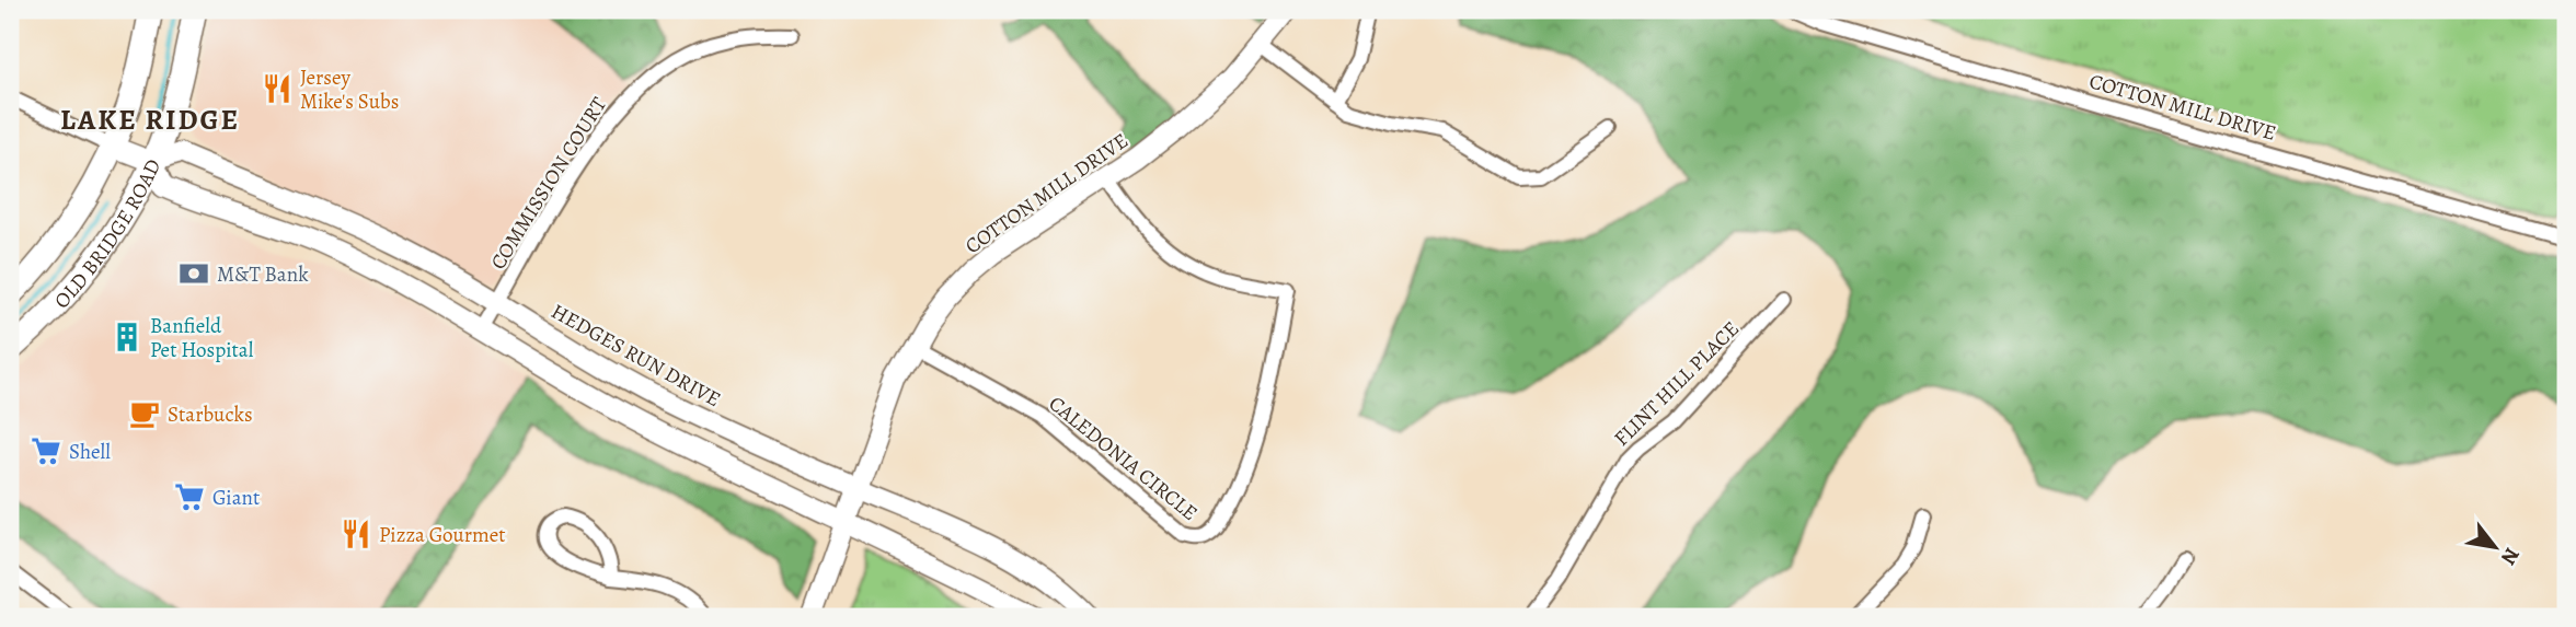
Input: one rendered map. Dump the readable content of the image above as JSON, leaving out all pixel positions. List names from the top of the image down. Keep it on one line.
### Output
{"streets":{"main road":["OLD BRIDGE ROAD"],"street":["COTTON MILL DRIVE","COMMISSION COURT","HEDGES RUN DRIVE","FLINT HILL PLACE","CALEDONIA CIRCLE"]},"crossings":[["COTTON MILL DRIVE","HEDGES RUN DRIVE"],["COTTON MILL DRIVE","CALEDONIA CIRCLE"],["COMMISSION COURT","HEDGES RUN DRIVE"],["OLD BRIDGE ROAD","HEDGES RUN DRIVE"]],"districts":["LAKE RIDGE"],"places":{"restaurant":["Jersey Mike's Subs","Pizza Gourmet"],"bank":["M&T Bank"],"building":["Banfield Pet Hospital"],"cafe":["Starbucks"],"supermarket":["Shell","Giant"]},"north":"bottom right"}
